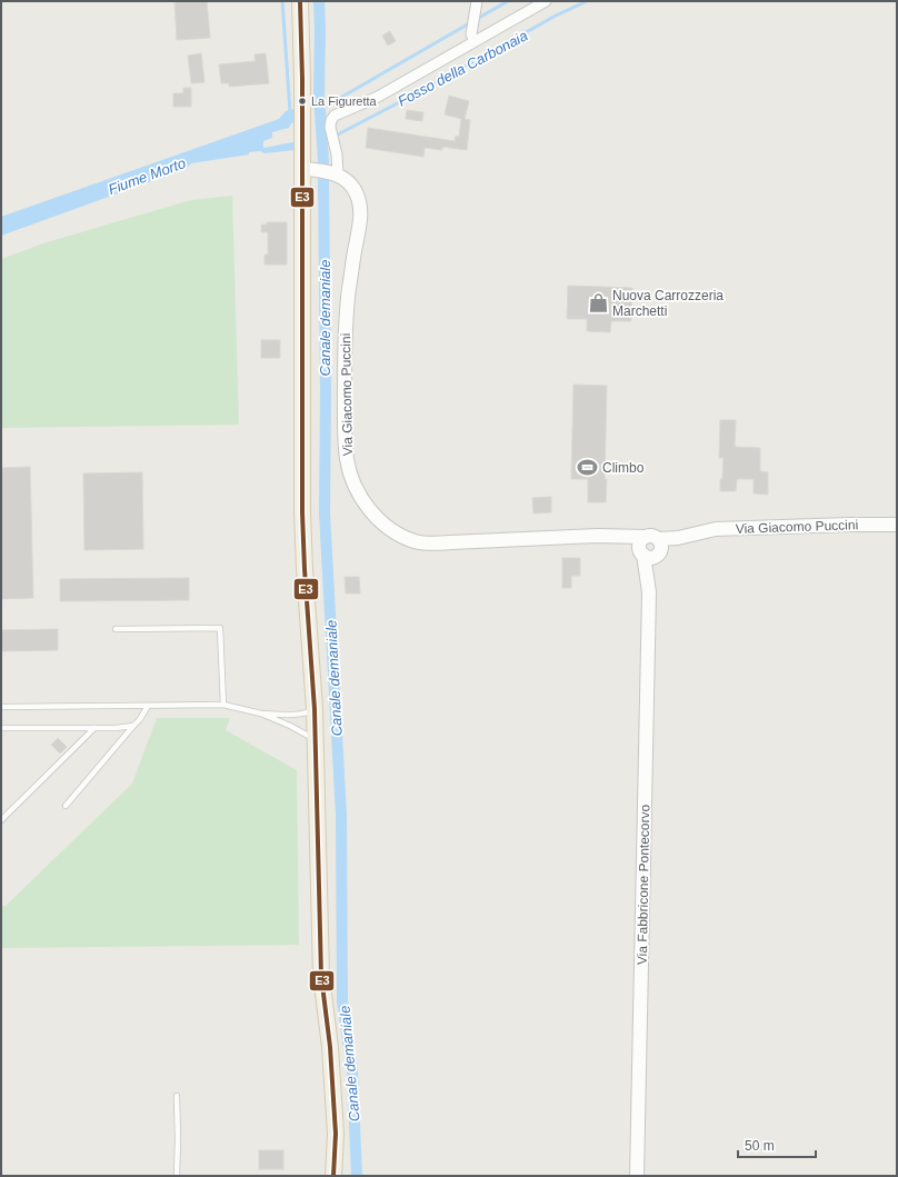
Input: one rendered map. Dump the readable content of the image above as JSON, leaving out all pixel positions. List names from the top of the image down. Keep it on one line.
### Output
{"streets":{"street":["Via Giacomo Puccini","Via Fabbricone Pontecorvo"]},"crossings":[["Via Giacomo Puccini","Via Fabbricone Pontecorvo"]],"water":["Fosso della Carbonaia","Fiume Morto","Canale demaniale"],"places":{"other":["La Figuretta"],"shop":["Nuova Carrozzeria Marchetti"],"sports":["Climbo"]},"lines":["transit line E3"],"scale_bar":"50 m"}
